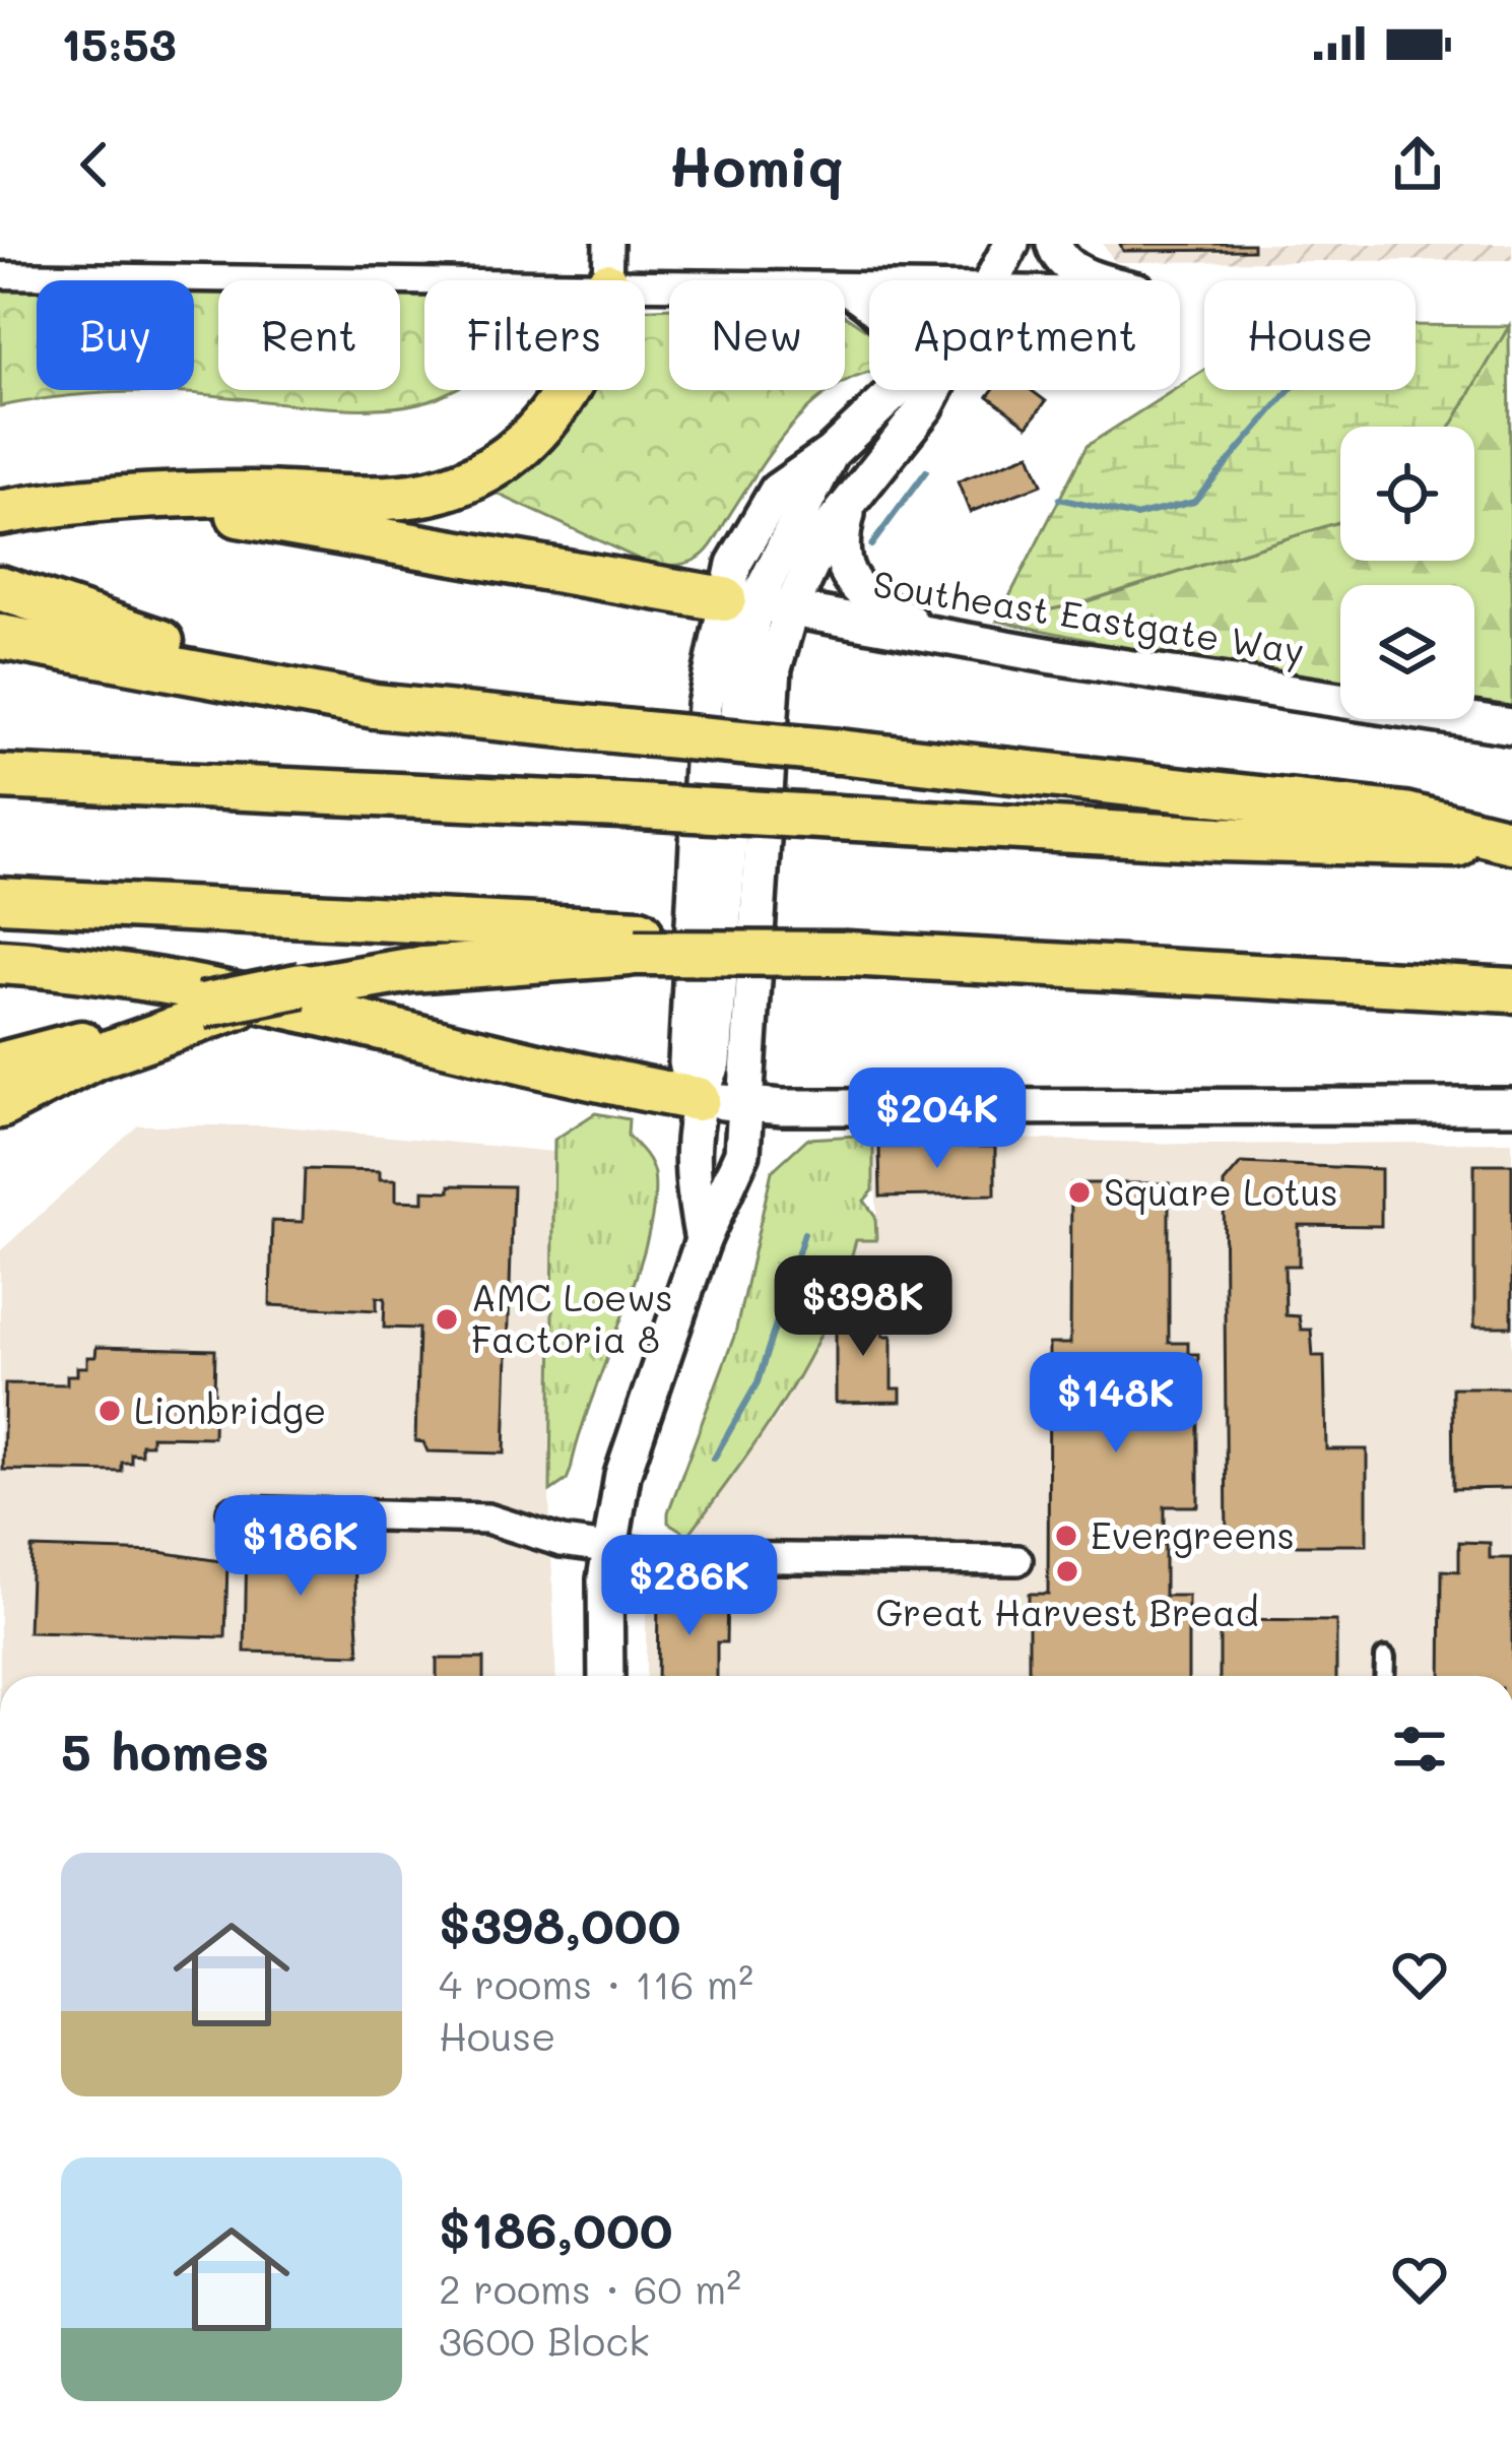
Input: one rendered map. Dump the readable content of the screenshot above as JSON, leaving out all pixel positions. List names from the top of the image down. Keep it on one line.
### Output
{"streets":{"main road":["Southeast Eastgate Way"]},"places":["Square Lotus","AMC Loews Factoria 8","Lionbridge","Evergreens","Great Harvest Bread"],"page":{"status":"15:53","header":"Homiq","chip":["Buy","Rent","Filters","New","Apartment","House"],"price":["$204K","$398K","$148K","$186K","$286K"],"heading":"5 homes","list":[{"name":"$398,000","note":"4 rooms · 116 m² · House"},{"name":"$186,000","note":"2 rooms · 60 m² · 3600 Block"}]}}
